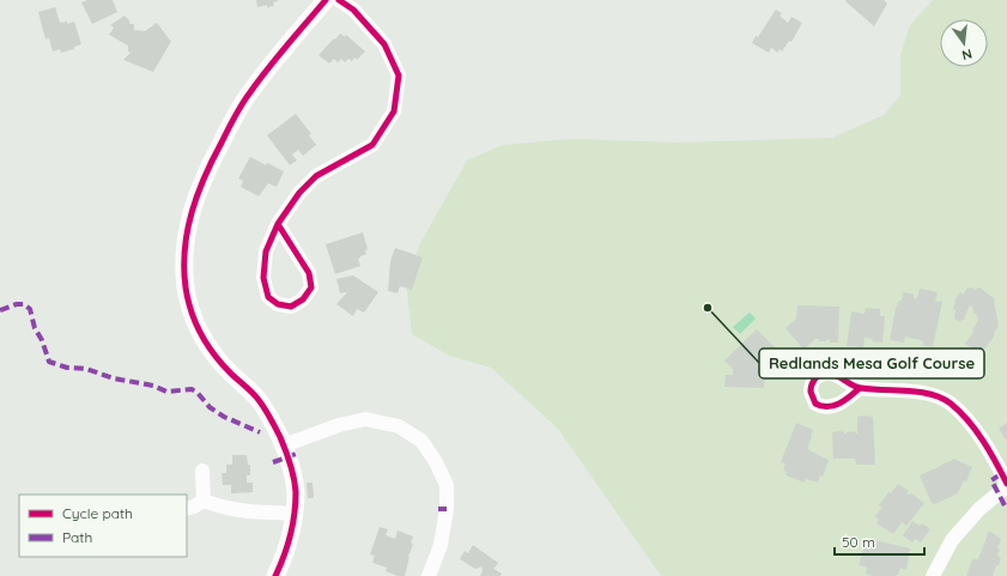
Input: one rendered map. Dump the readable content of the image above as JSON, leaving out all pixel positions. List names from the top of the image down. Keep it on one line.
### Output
{"places":["Redlands Mesa Golf Course"],"legend":["Cycle path","Path"],"scale_bar":"50 m","north":"bottom"}
